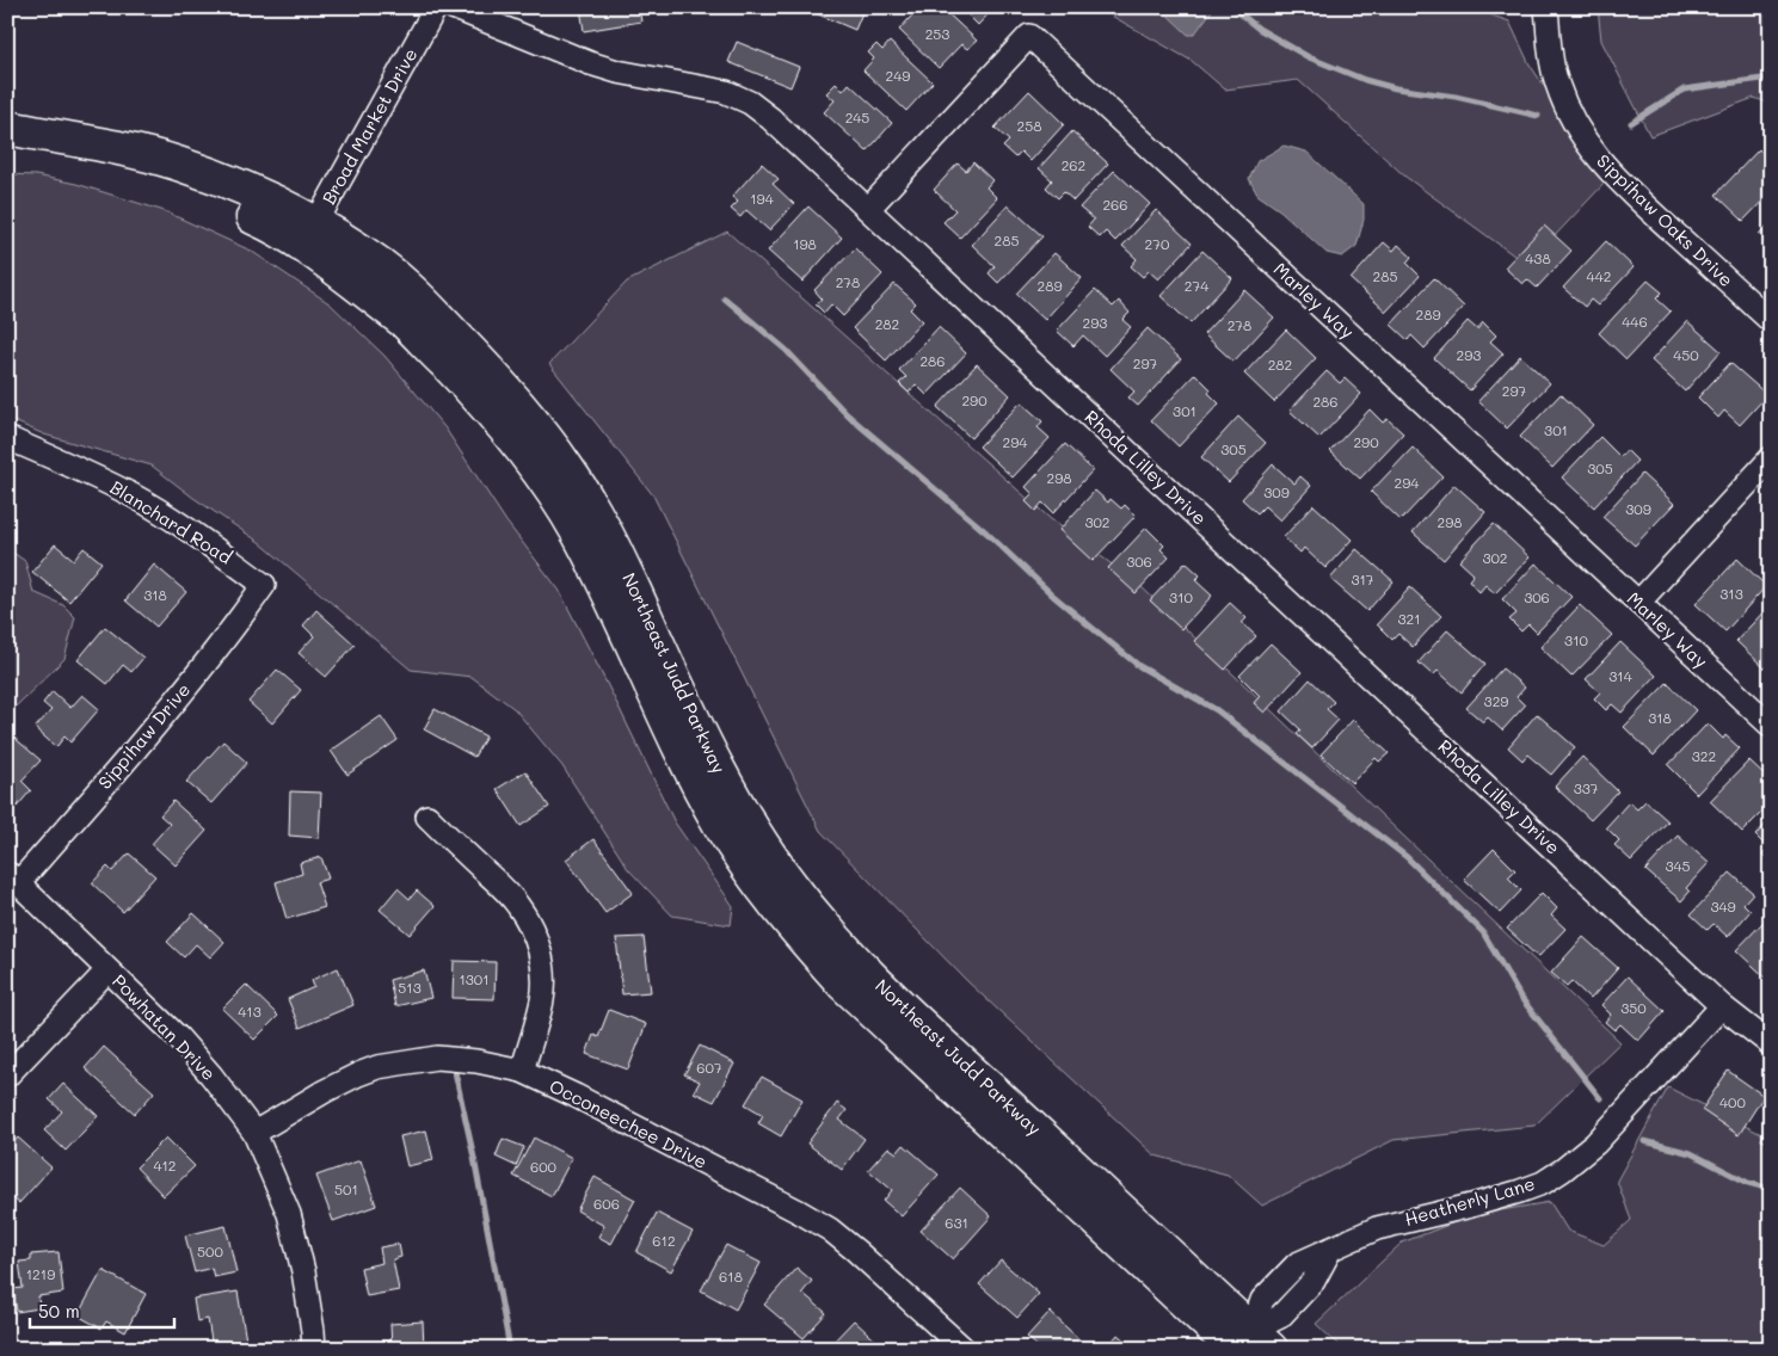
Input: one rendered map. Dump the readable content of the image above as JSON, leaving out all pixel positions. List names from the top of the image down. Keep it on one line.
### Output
{"streets":{"highway":["Northeast Judd Parkway"],"street":["Broad Market Drive","Sippihaw Oaks Drive","Marley Way","Rhoda Lilley Drive","Blanchard Road","Sippihaw Drive","Powhatan Drive","Occoneechee Drive","Heatherly Lane"]},"crossings":[["Broad Market Drive","Northeast Judd Parkway"],["Marley Way","Rhoda Lilley Drive"],["Rhoda Lilley Drive","Heatherly Lane"],["Blanchard Road","Sippihaw Drive"],["Northeast Judd Parkway","Heatherly Lane"],["Sippihaw Drive","Powhatan Drive"],["Powhatan Drive","Occoneechee Drive"]],"house_numbers":["253","249","245","258","262","194","266","285","198","270","438","285","442","278","289","274","289","446","293","282","278","293","450","286","297","282","297","290","286","301","301","294","290","305","305","298","294","309","309","302","298","302","306","317","313","318","310","306","321","310","314","329","318","322","337","345","349","1301","513","350","413","607","400","412","600","501","606","631","612","500","1219","618"],"scale_bar":"50 m"}
